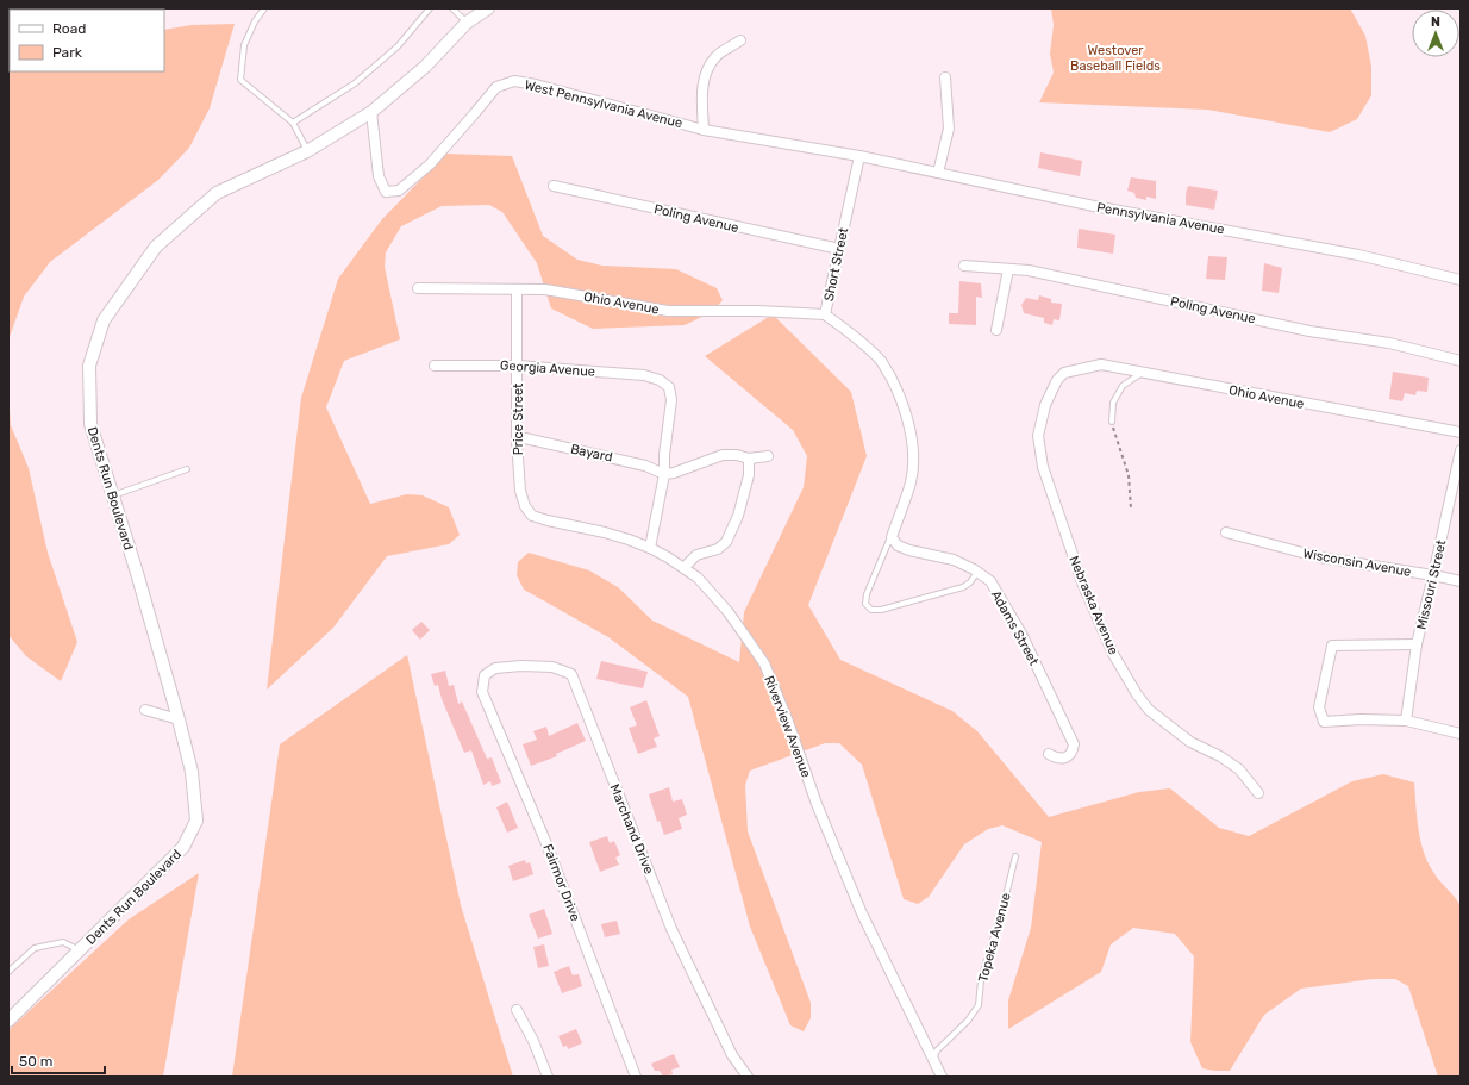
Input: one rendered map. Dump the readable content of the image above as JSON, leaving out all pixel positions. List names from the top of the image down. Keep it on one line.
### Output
{"streets":{"street":["West Pennsylvania Avenue","Poling Avenue","Pennsylvania Avenue","Short Street","Ohio Avenue","Georgia Avenue","Price Street","Bayard","Dents Run Boulevard","Wisconsin Avenue","Missouri Street","Nebraska Avenue","Adams Street","Riverview Avenue","Marchand Drive","Fairmor Drive"],"lane":["Topeka Avenue"]},"crossings":[["West Pennsylvania Avenue","Pennsylvania Avenue"],["West Pennsylvania Avenue","Short Street"],["West Pennsylvania Avenue","Dents Run Boulevard"],["Poling Avenue","Short Street"],["Pennsylvania Avenue","Short Street"],["Short Street","Ohio Avenue"],["Short Street","Adams Street"],["Ohio Avenue","Price Street"],["Ohio Avenue","Nebraska Avenue"],["Georgia Avenue","Price Street"],["Georgia Avenue","Bayard"],["Price Street","Bayard"],["Price Street","Riverview Avenue"],["Wisconsin Avenue","Missouri Street"],["Riverview Avenue","Topeka Avenue"],["Marchand Drive","Fairmor Drive"]],"parks":["Westover Baseball Fields"],"legend":["Road","Park"],"scale_bar":"50 m","north":"top"}
